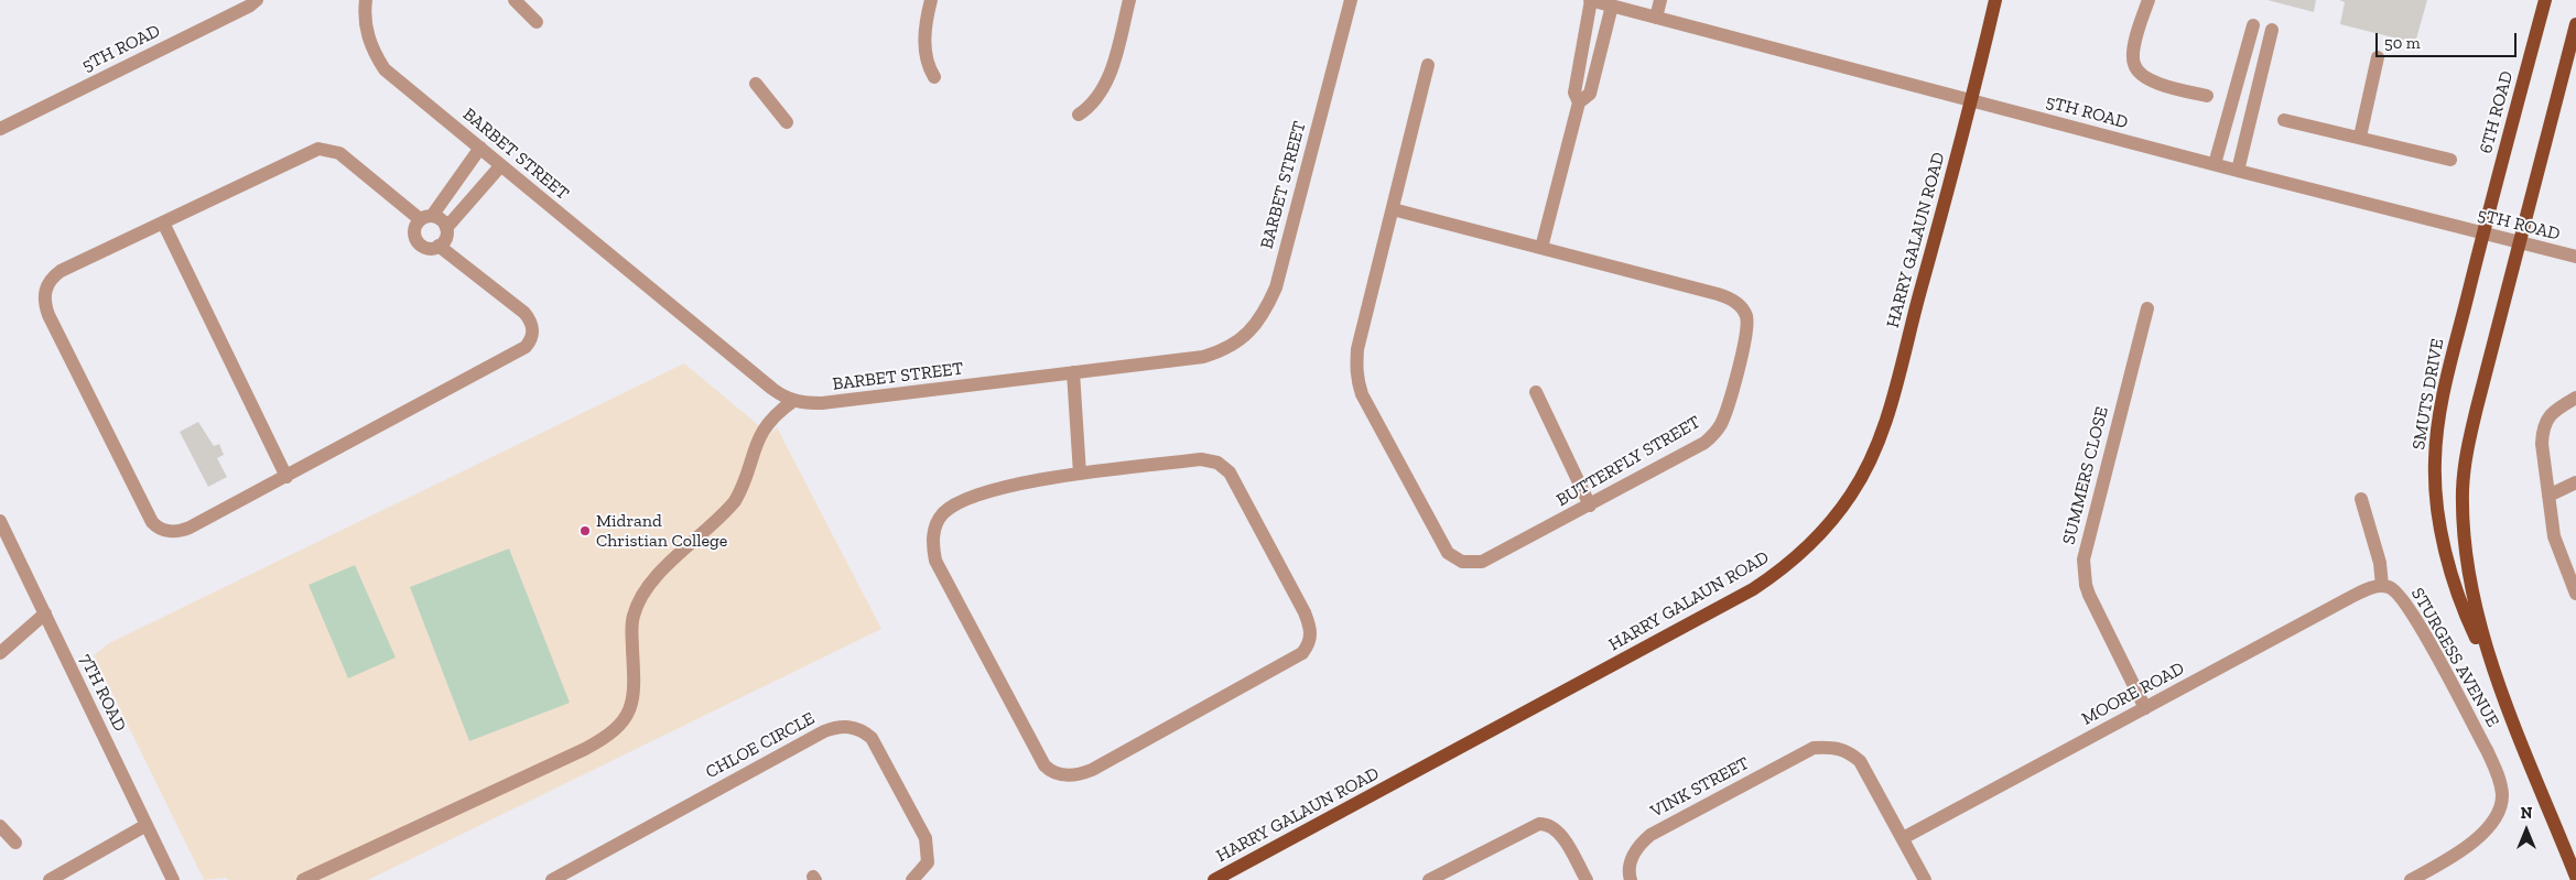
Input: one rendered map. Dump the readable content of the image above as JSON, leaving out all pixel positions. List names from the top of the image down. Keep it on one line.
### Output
{"streets":{"main road":["6TH ROAD","HARRY GALAUN ROAD","SMUTS DRIVE"],"street":["5TH ROAD","BARBET STREET","BUTTERFLY STREET","SUMMERS CLOSE","STURGESS AVENUE","7TH ROAD","MOORE ROAD","CHLOE CIRCLE","VINK STREET"]},"crossings":[["5TH ROAD","6TH ROAD"],["5TH ROAD","HARRY GALAUN ROAD"],["5TH ROAD","SMUTS DRIVE"],["6TH ROAD","SMUTS DRIVE"],["SUMMERS CLOSE","MOORE ROAD"],["STURGESS AVENUE","MOORE ROAD"],["MOORE ROAD","VINK STREET"]],"places":["Midrand Christian College"],"scale_bar":"50 m","north":"top"}
